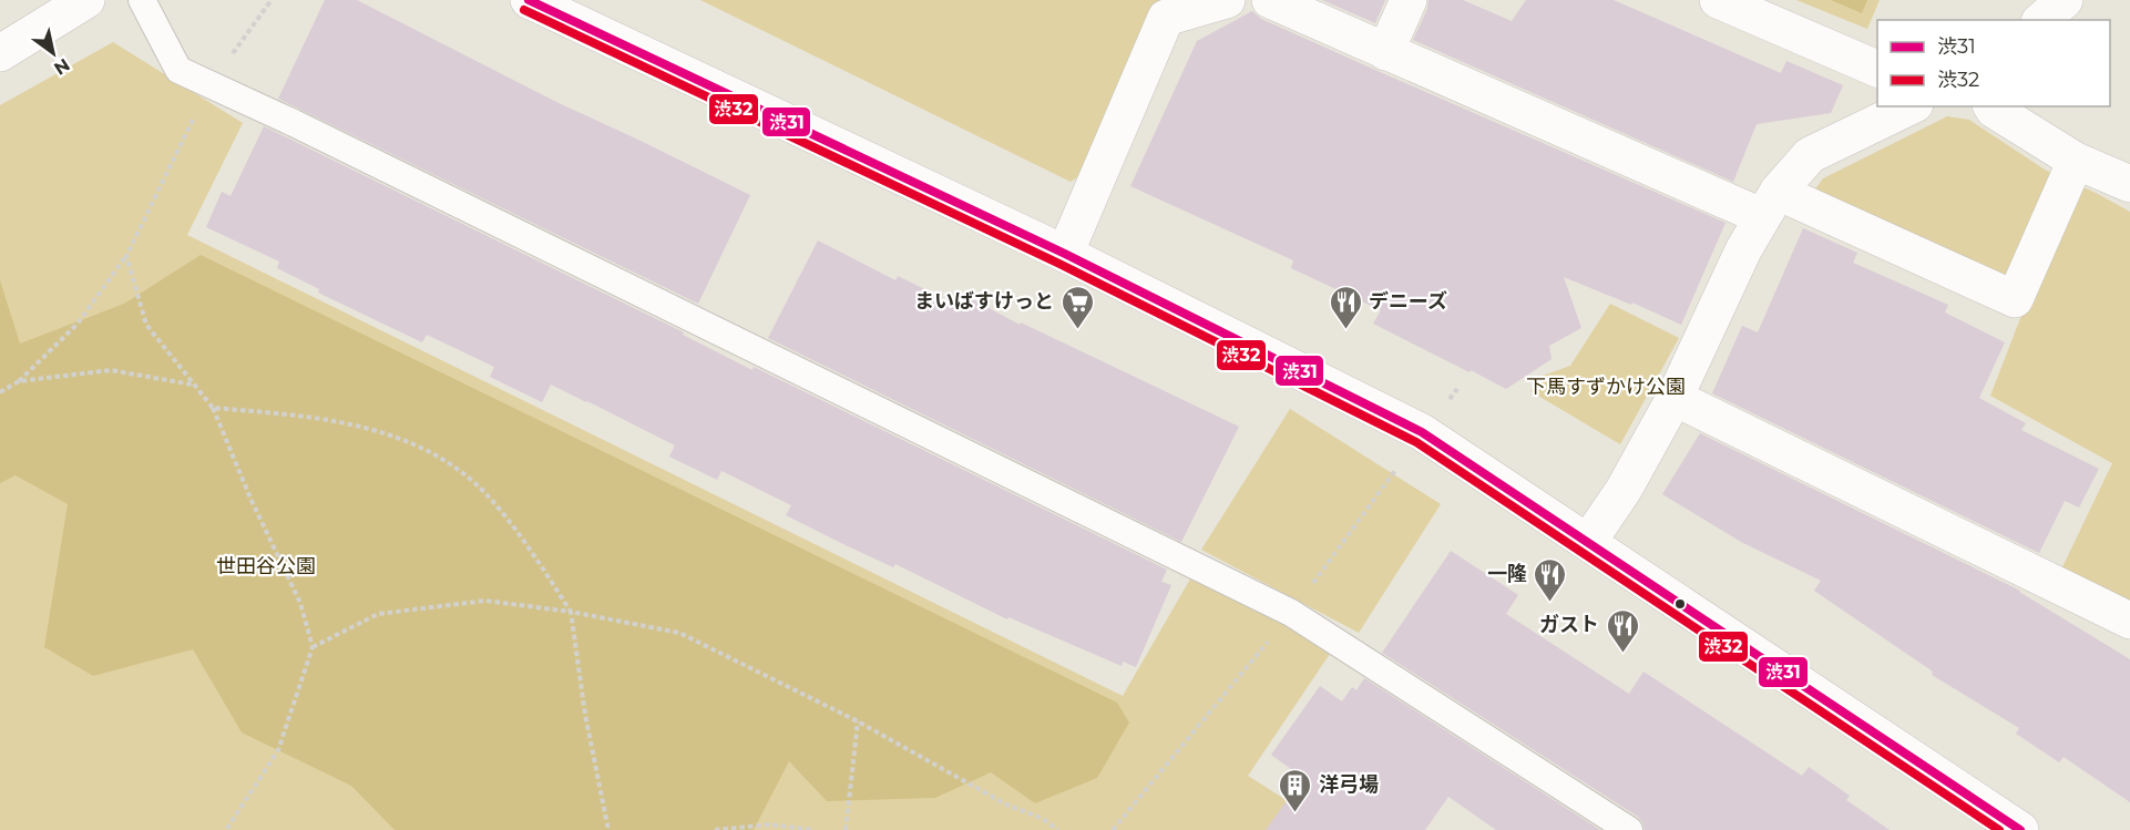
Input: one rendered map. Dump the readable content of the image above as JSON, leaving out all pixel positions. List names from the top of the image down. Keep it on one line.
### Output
{"parks":["下馬すずかけ公園","世田谷公園"],"places":{"supermarket":["まいばすけっと"],"restaurant":["デニーズ","一隆","ガスト"],"building":["洋弓場"]},"lines":["transit line 渋31","transit line 渋32"],"legend":["渋31","渋32"],"north":"bottom right"}
